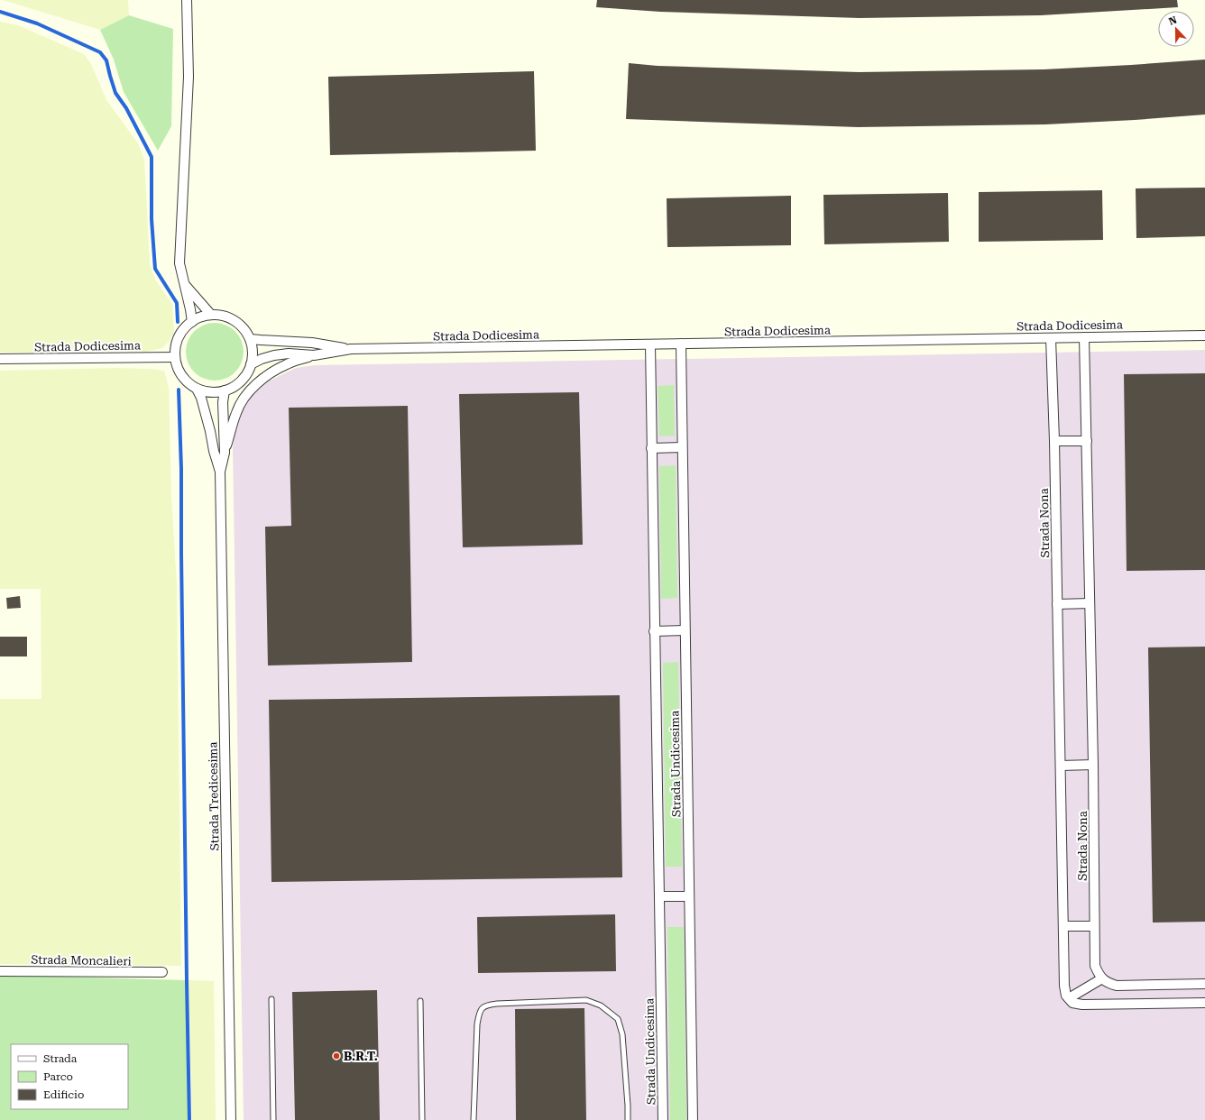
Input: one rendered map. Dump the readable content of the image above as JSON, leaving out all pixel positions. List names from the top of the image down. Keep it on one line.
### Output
{"streets":{"street":["Strada Dodicesima","Strada Nona","Strada Undicesima","Strada Tredicesima","Strada Moncalieri"]},"crossings":[["Strada Dodicesima","Strada Nona"],["Strada Dodicesima","Strada Undicesima"]],"places":["B.R.T."],"legend":["Strada","Parco","Edificio"],"north":"top"}
